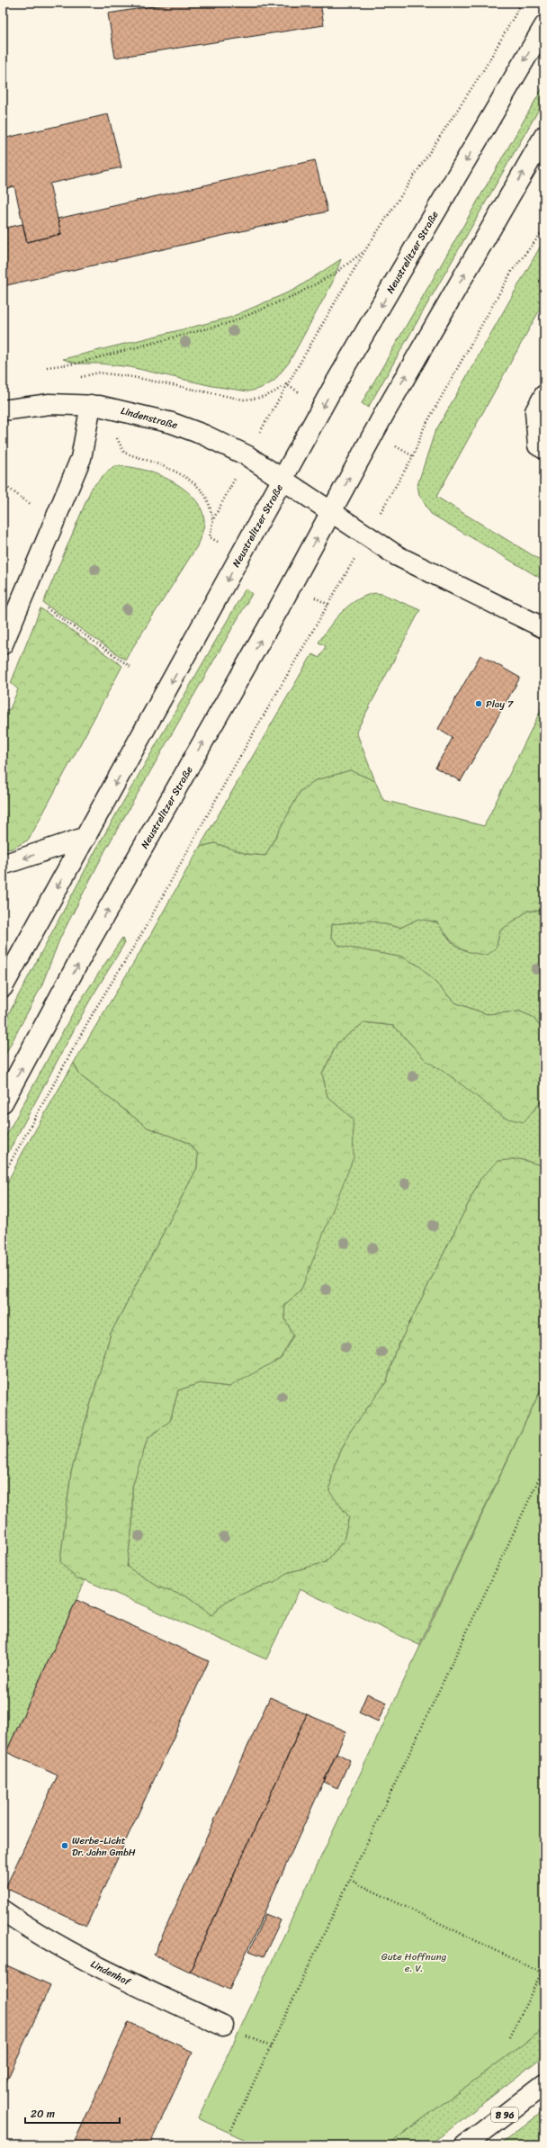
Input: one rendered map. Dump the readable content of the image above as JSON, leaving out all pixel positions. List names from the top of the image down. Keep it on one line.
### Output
{"streets":{"main road":["Neustrelitzer Straße","Lindenstraße","Lindenhof","B 96"]},"crossings":[["Neustrelitzer Straße","Lindenstraße"]],"parks":["Gute Hoffnung e. V."],"places":["Play 7","Werbe-Licht Dr. Jahn GmbH"],"scale_bar":"20 m"}
